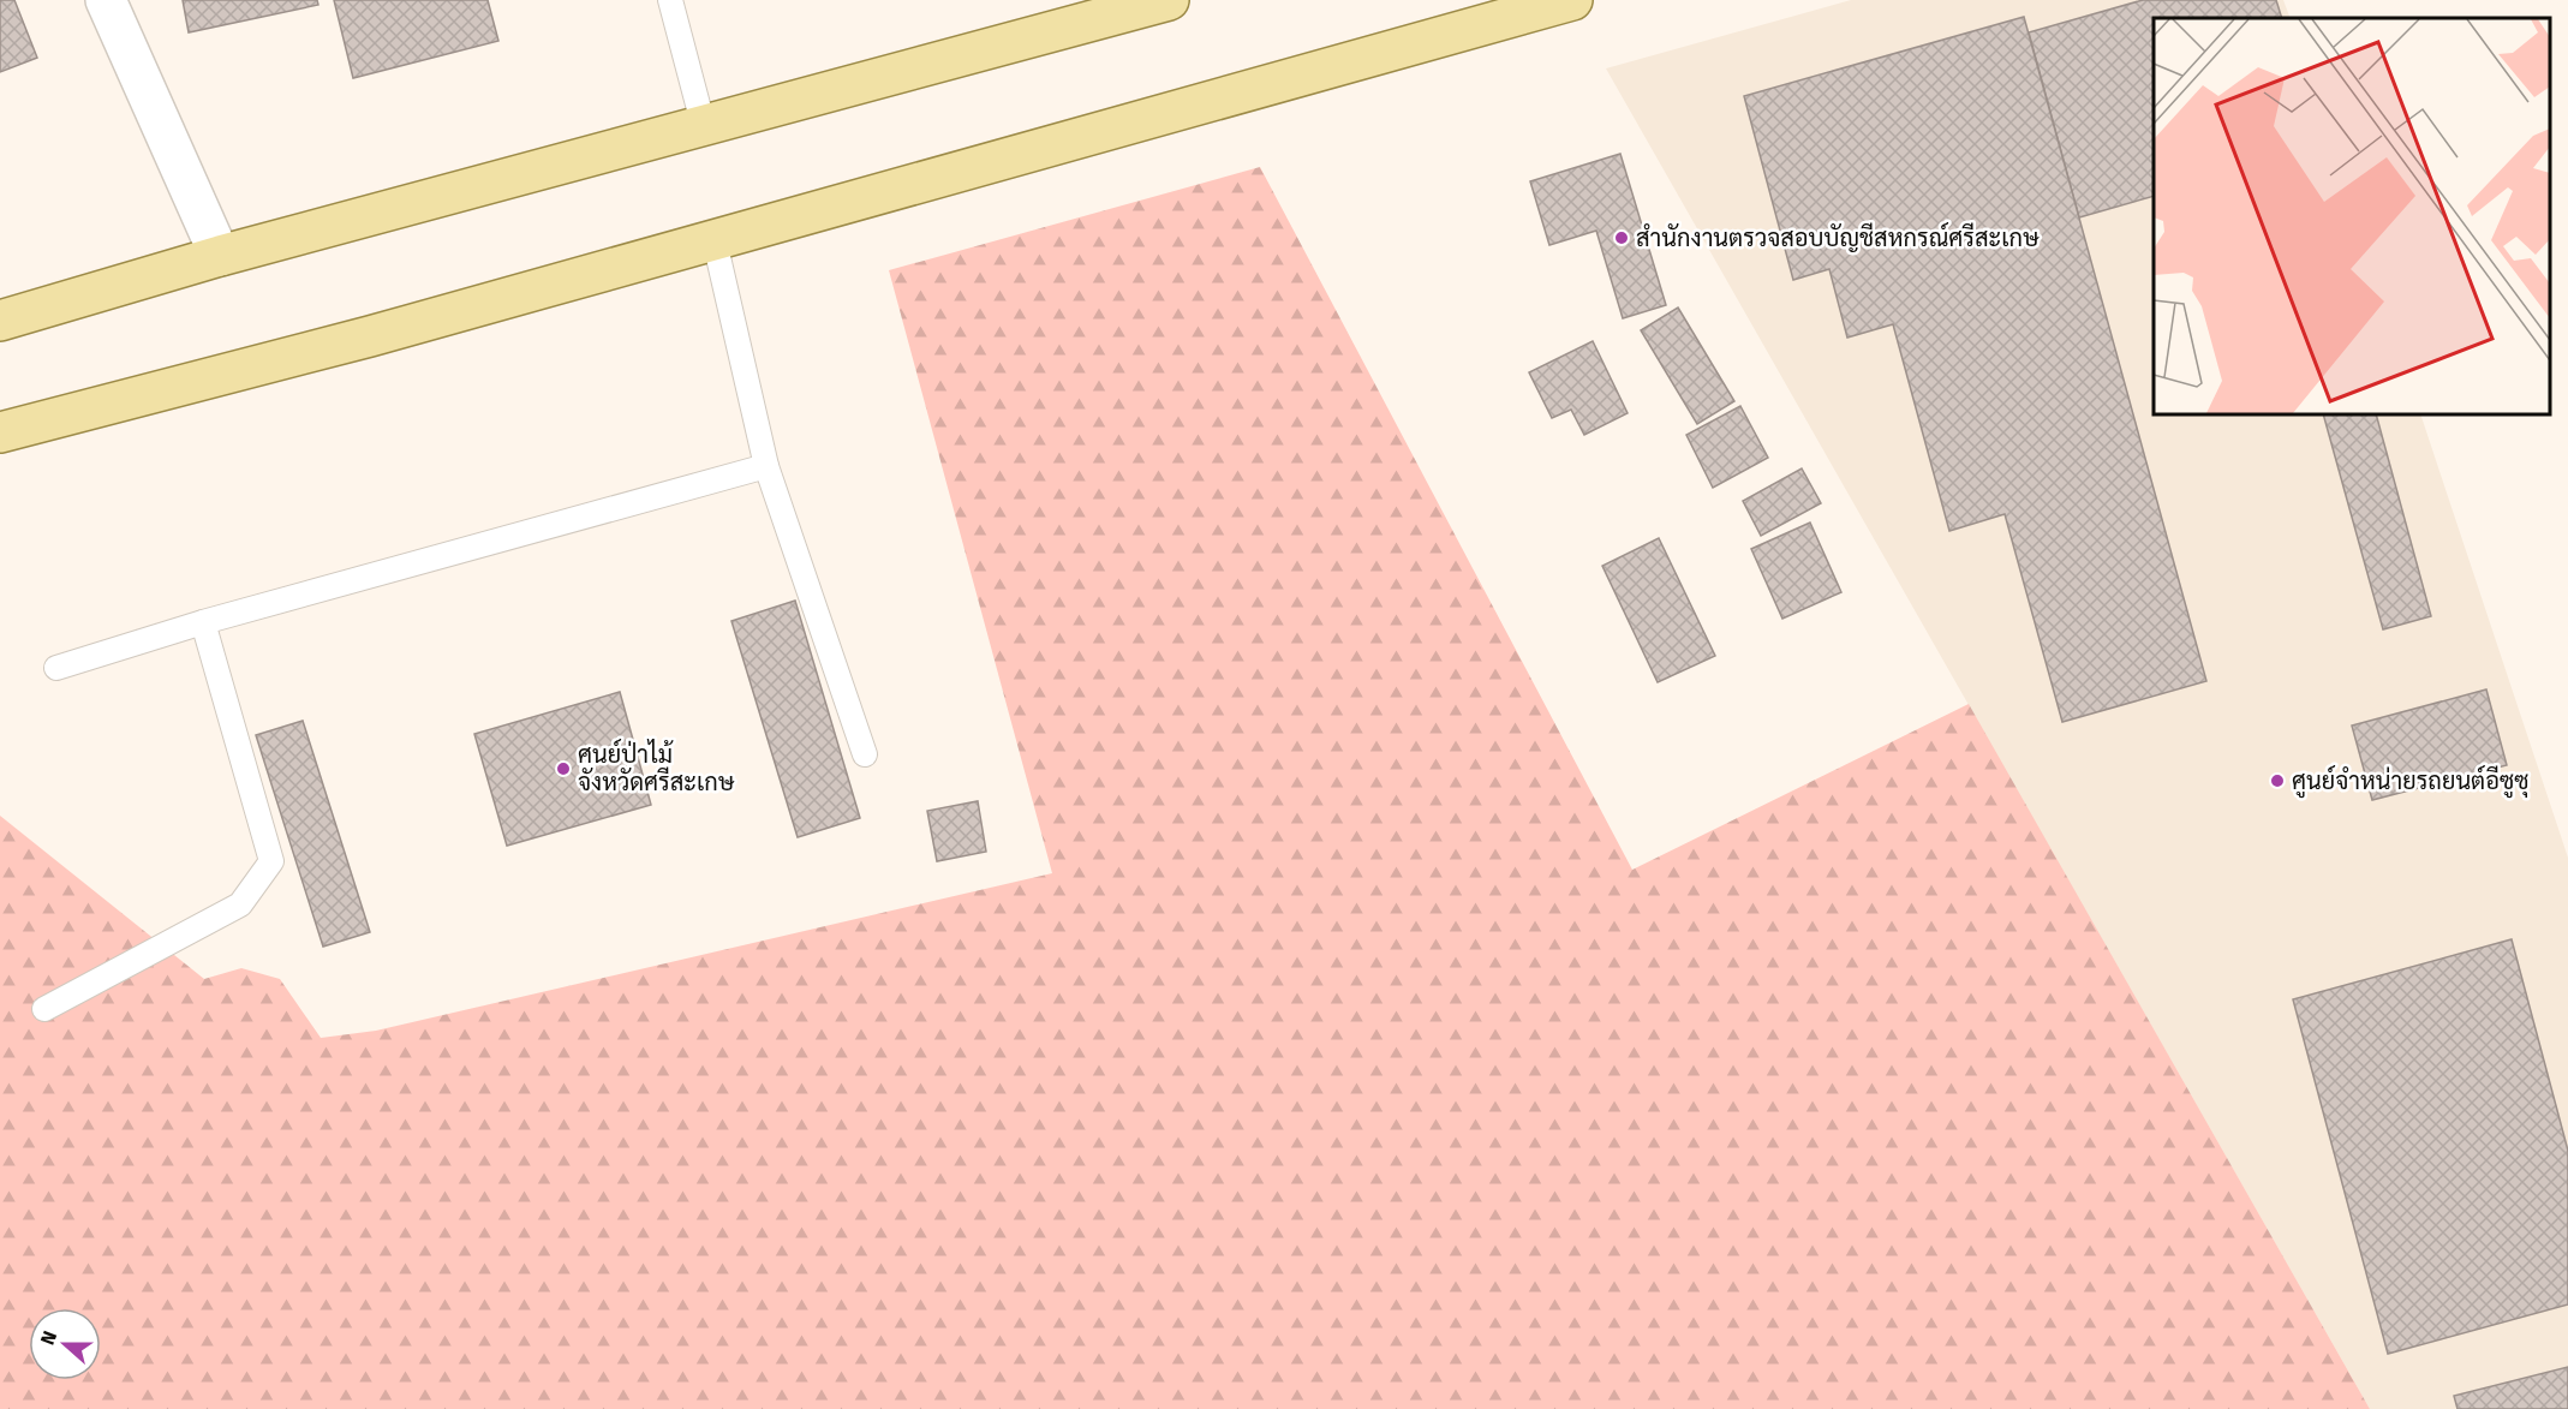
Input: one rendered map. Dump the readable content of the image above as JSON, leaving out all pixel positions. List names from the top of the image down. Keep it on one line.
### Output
{"places":["สำนักงานตรวจสอบบัญชีสหกรณ์ศรีสะเกษ","ศูนย์ป่าไม้ จังหวัดศรีสะเกษ","ศูนย์จำหน่ายรถยนต์อีซูซุ"],"north":"left"}
